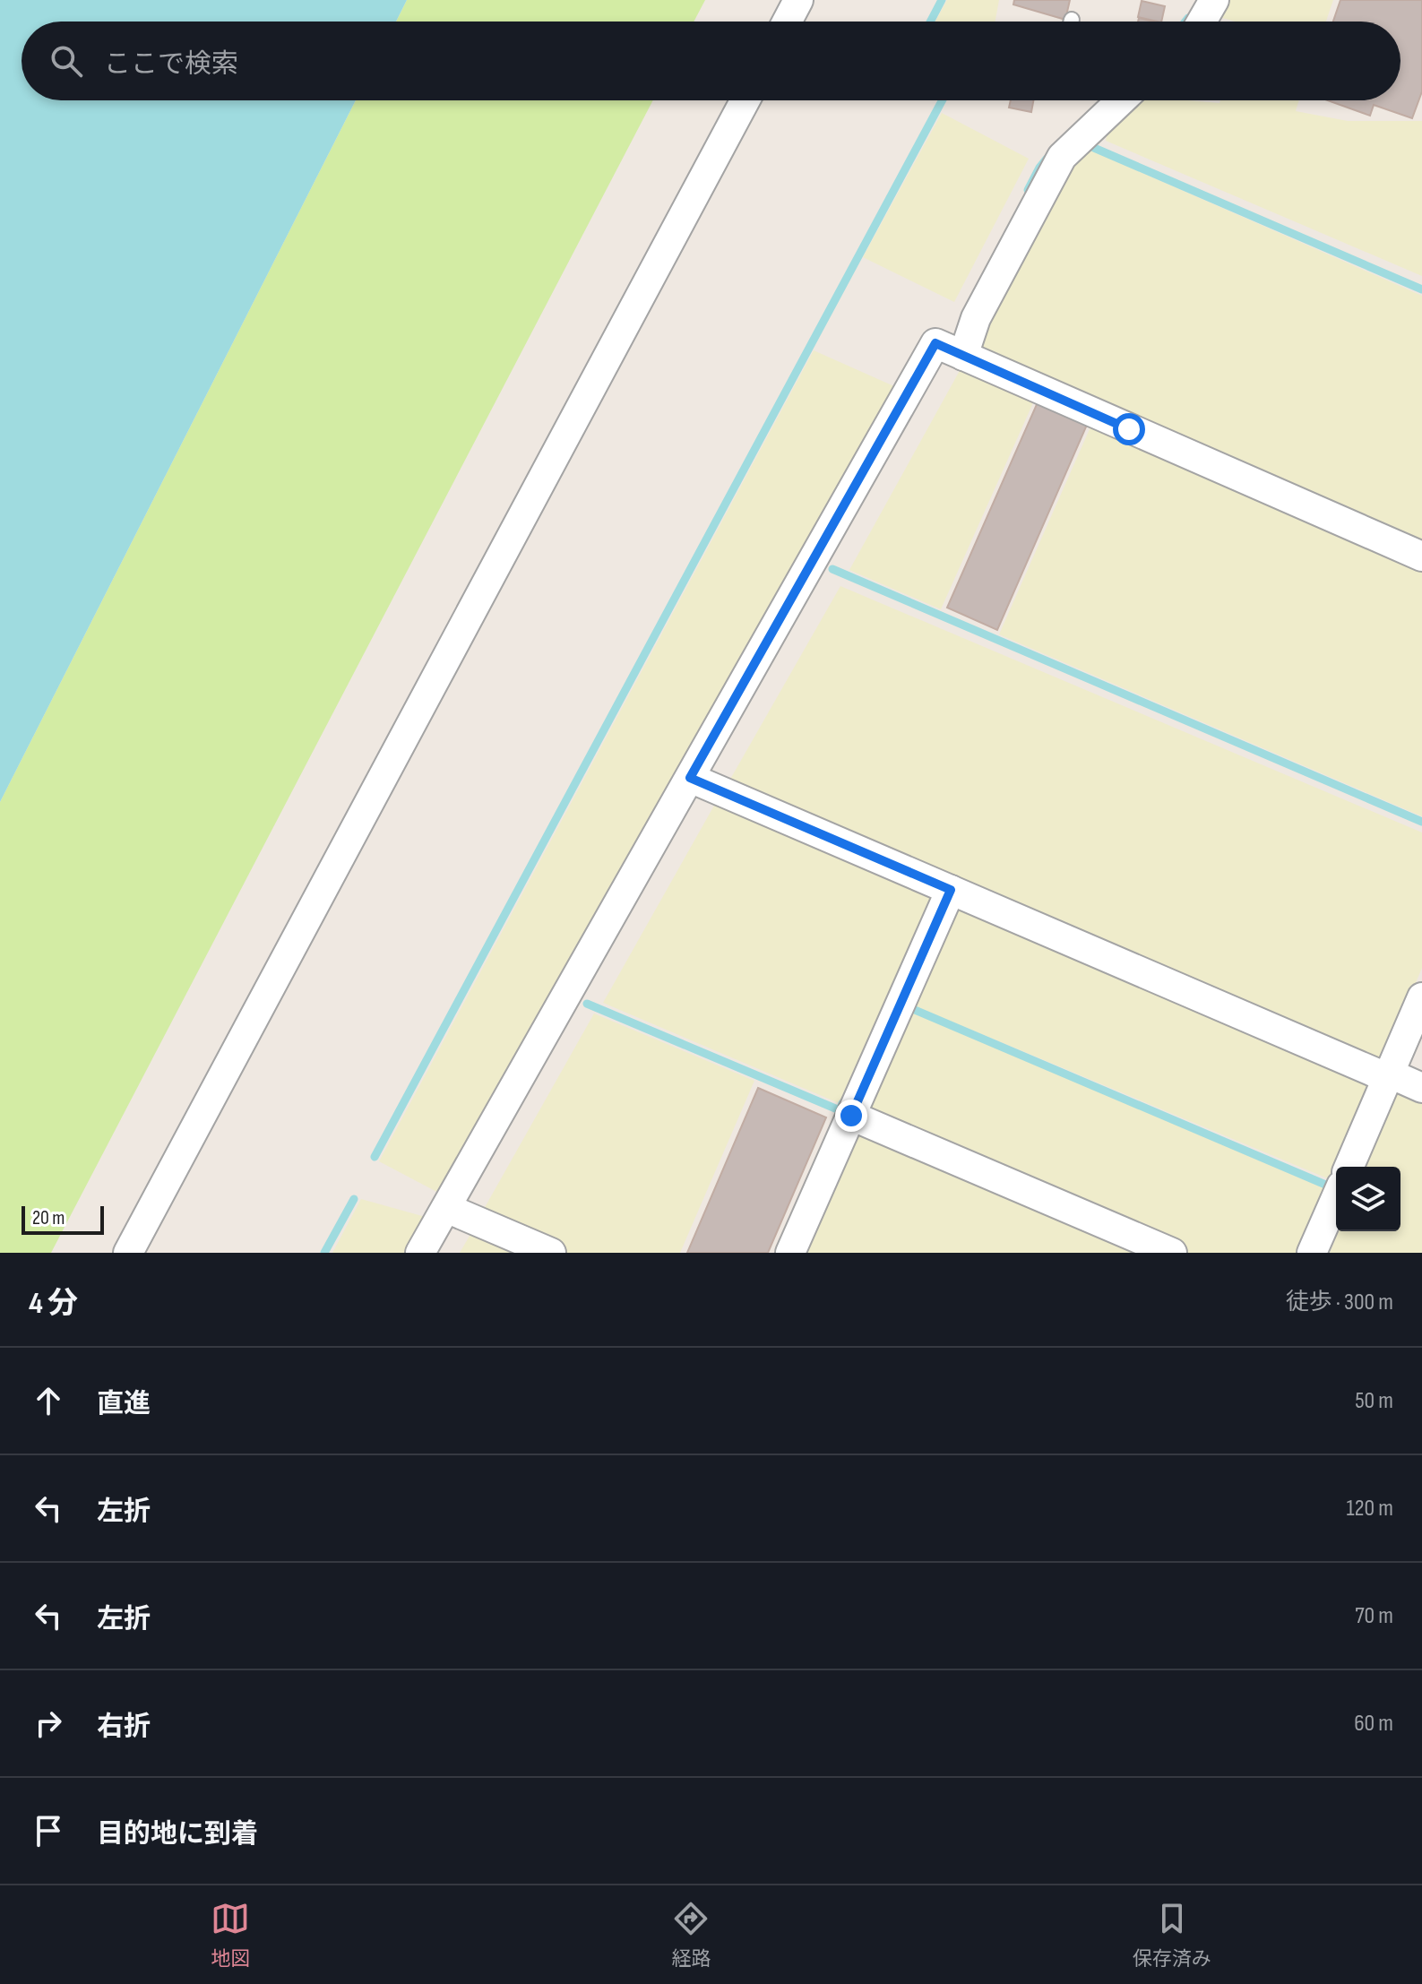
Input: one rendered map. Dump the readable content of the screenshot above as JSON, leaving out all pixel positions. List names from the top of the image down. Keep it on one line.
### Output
{"scale_bar":"20 m","page":{"search":"ここで検索","scale":"20 m","heading":["4 分","徒歩 · 300 m"],"list":[["直進","50 m"],["左折","120 m"],["左折","70 m"],["右折","60 m"],"目的地に到着"],"nav":["地図","経路","保存済み"]}}
